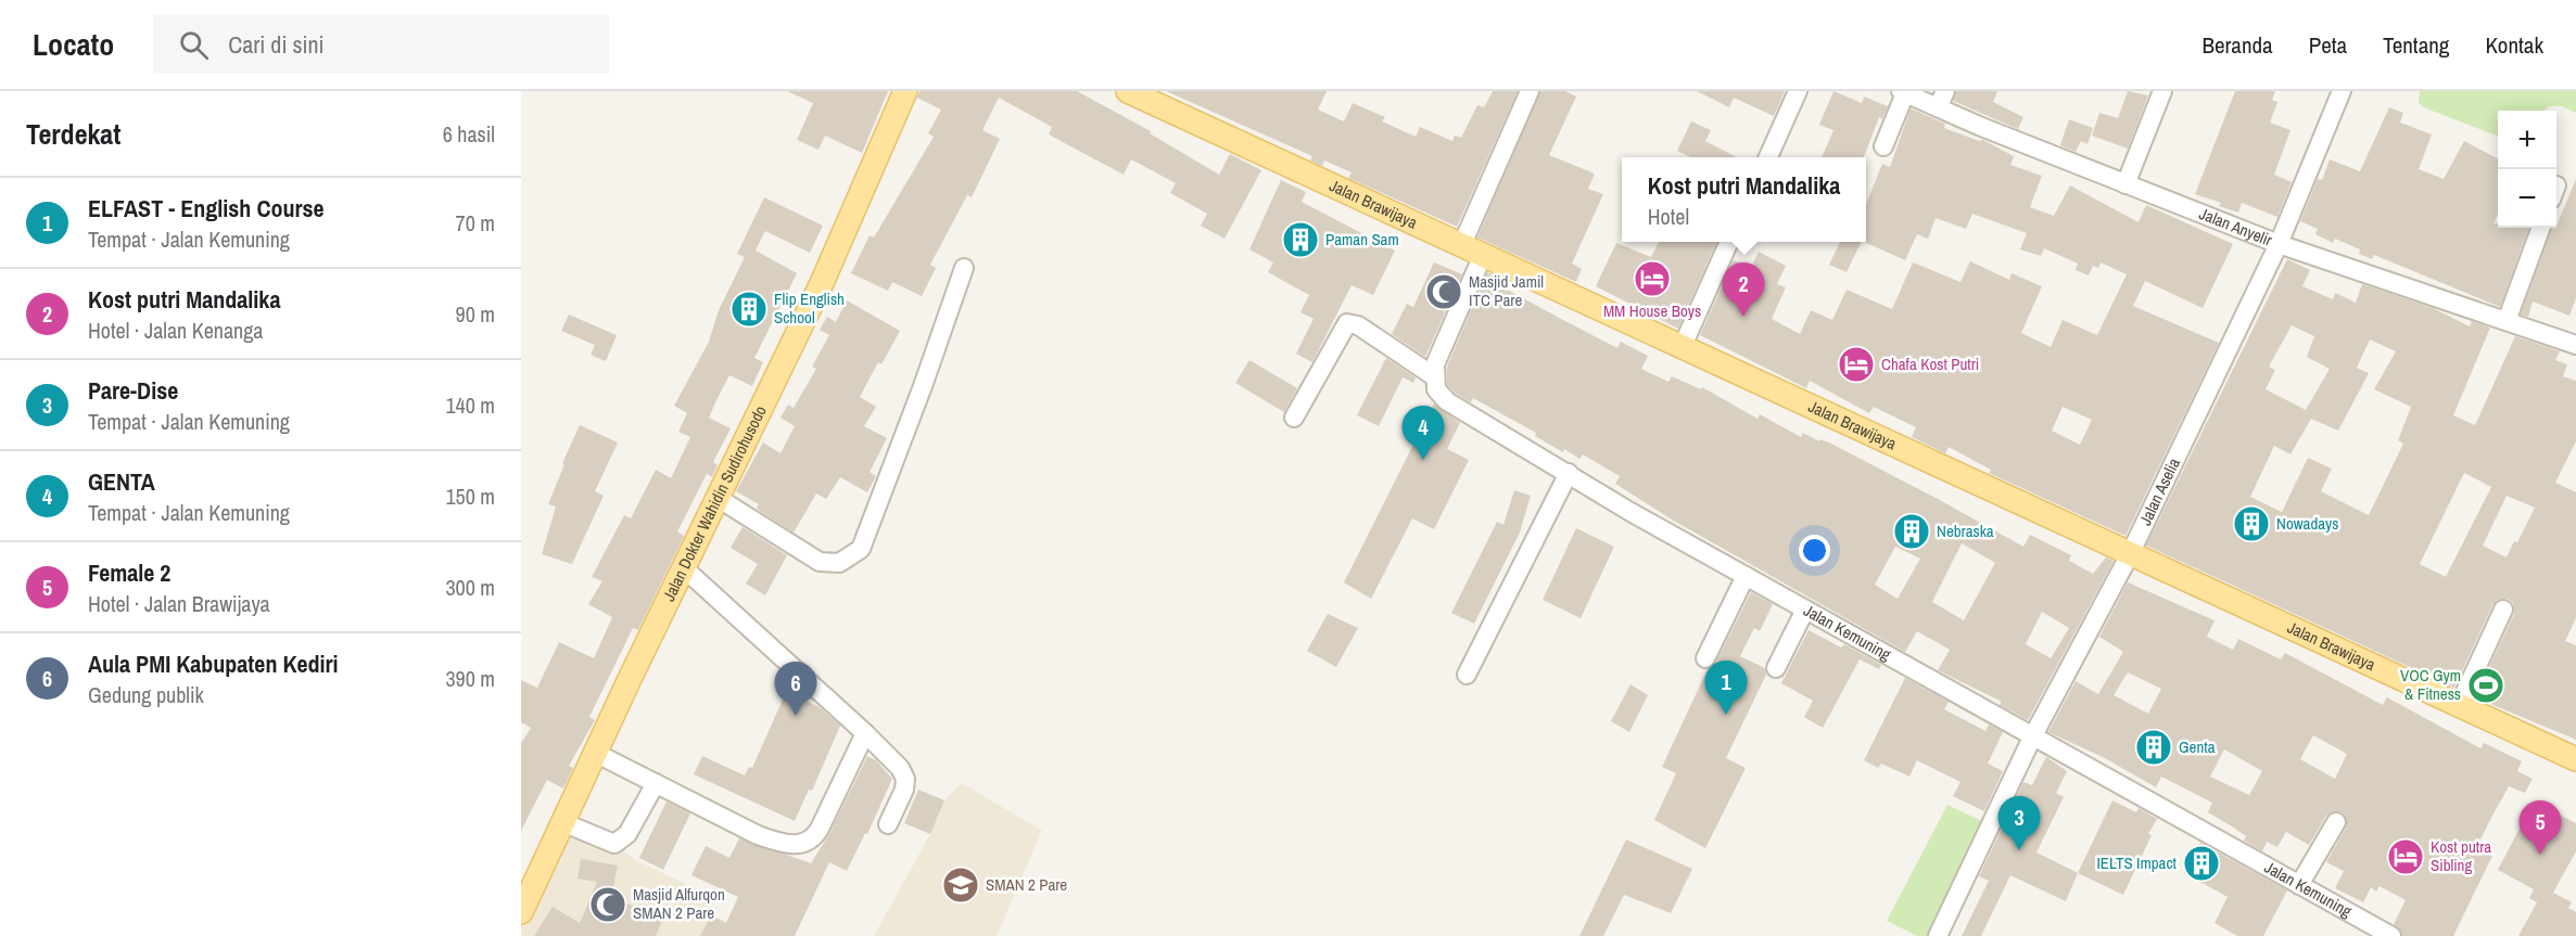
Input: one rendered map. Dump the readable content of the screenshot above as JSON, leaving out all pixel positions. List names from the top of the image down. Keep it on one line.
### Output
{"streets":{"main road":["Jalan Brawijaya","Jalan Dokter Wahidin Sudirohusodo"],"street":["Jalan Anyelir","Jalan Aselia","Jalan Kemuning"]},"crossings":[["Jalan Brawijaya","Jalan Aselia"],["Jalan Anyelir","Jalan Aselia"],["Jalan Aselia","Jalan Kemuning"]],"places":{"building":["Paman Sam","Flip English School","Nowadays","Nebraska","Genta","IELTS Impact"],"hotel":["MM House Boys","Chafa Kost Putri","Kost putra Sibling"],"mosque":["Masjid Jamil ITC Pare","Masjid Alfurqon SMAN 2 Pare"],"sports":["VOC Gym & Fitness"],"school or university":["SMAN 2 Pare"]},"page":{"header":"Locato","search":"Cari di sini","nav":["Beranda","Peta","Tentang","Kontak"],"heading":["Terdekat","6 hasil"],"map_buttons":["+","−"],"popup":["Kost putri Mandalika","Hotel"],"list":[{"mark":"1","name":"ELFAST - English Course","note":"Tempat · Jalan Kemuning","value":"70 m"},{"mark":"2","name":"Kost putri Mandalika","note":"Hotel · Jalan Kenanga","value":"90 m"},{"mark":"3","name":"Pare-Dise","note":"Tempat · Jalan Kemuning","value":"140 m"},{"mark":"4","name":"GENTA","note":"Tempat · Jalan Kemuning","value":"150 m"},{"mark":"5","name":"Female 2","note":"Hotel · Jalan Brawijaya","value":"300 m"},{"mark":"6","name":"Aula PMI Kabupaten Kediri","note":"Gedung publik","value":"390 m"}],"pins":["2","4","1","6","3","5"]}}
